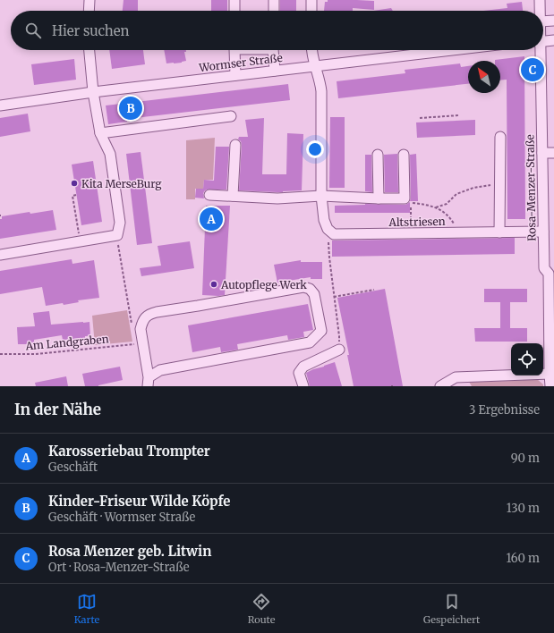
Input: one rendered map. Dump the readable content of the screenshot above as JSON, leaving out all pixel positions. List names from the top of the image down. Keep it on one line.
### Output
{"streets":{"street":["Wormser Straße","Rosa-Menzer-Straße","Altstriesen"],"path":["Am Landgraben"]},"crossings":[["Rosa-Menzer-Straße","Altstriesen"]],"places":["Kita MerseBurg","Autopflege Werk"],"north":"top left","page":{"search":"Hier suchen","pins":["C","B","A"],"heading":["In der Nähe","3 Ergebnisse"],"list":[{"mark":"A","name":"Karosseriebau Trompter","note":"Geschäft","value":"90 m"},{"mark":"B","name":"Kinder-Friseur Wilde Köpfe","note":"Geschäft · Wormser Straße","value":"130 m"},{"mark":"C","name":"Rosa Menzer geb. Litwin","note":"Ort · Rosa-Menzer-Straße","value":"160 m"}],"nav":["Karte","Route","Gespeichert"]}}
